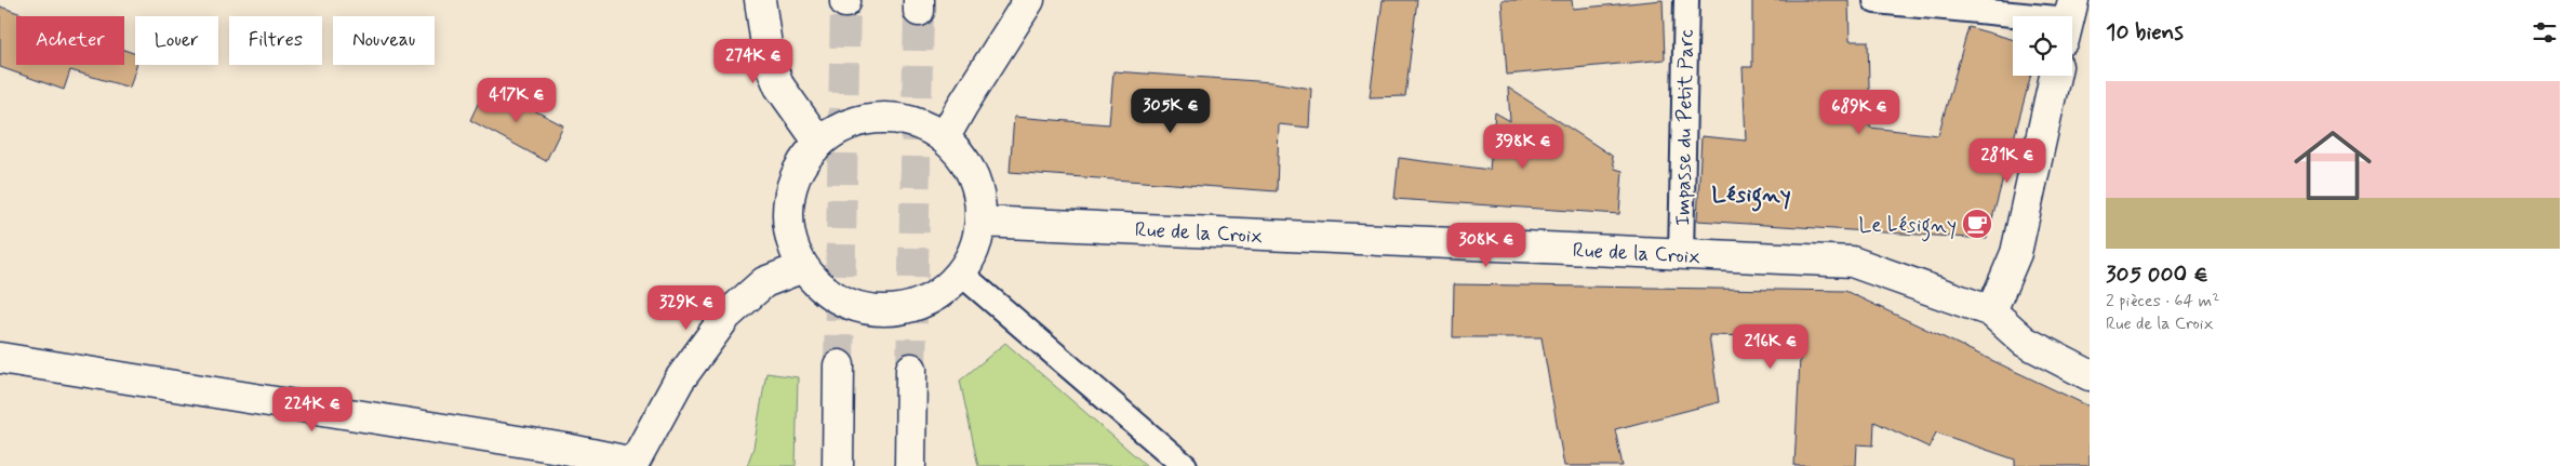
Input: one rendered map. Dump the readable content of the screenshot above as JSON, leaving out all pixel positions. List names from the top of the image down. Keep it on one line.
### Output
{"streets":{"main road":["Rue de la Croix"],"lane":["Impasse du Petit Parc"]},"crossings":[["Impasse du Petit Parc","Rue de la Croix"]],"districts":["Lésigny"],"places":{"cafe":["Le Lésigny"]},"page":{"heading":"10 biens","chip":["Acheter","Louer","Filtres","Nouveau"],"price":["274K €","417K €","305K €","689K €","398K €","281K €","308K €","329K €","216K €","224K €"],"list":[{"name":"305 000 €","note":"2 pièces · 64 m² · Rue de la Croix"}]}}
